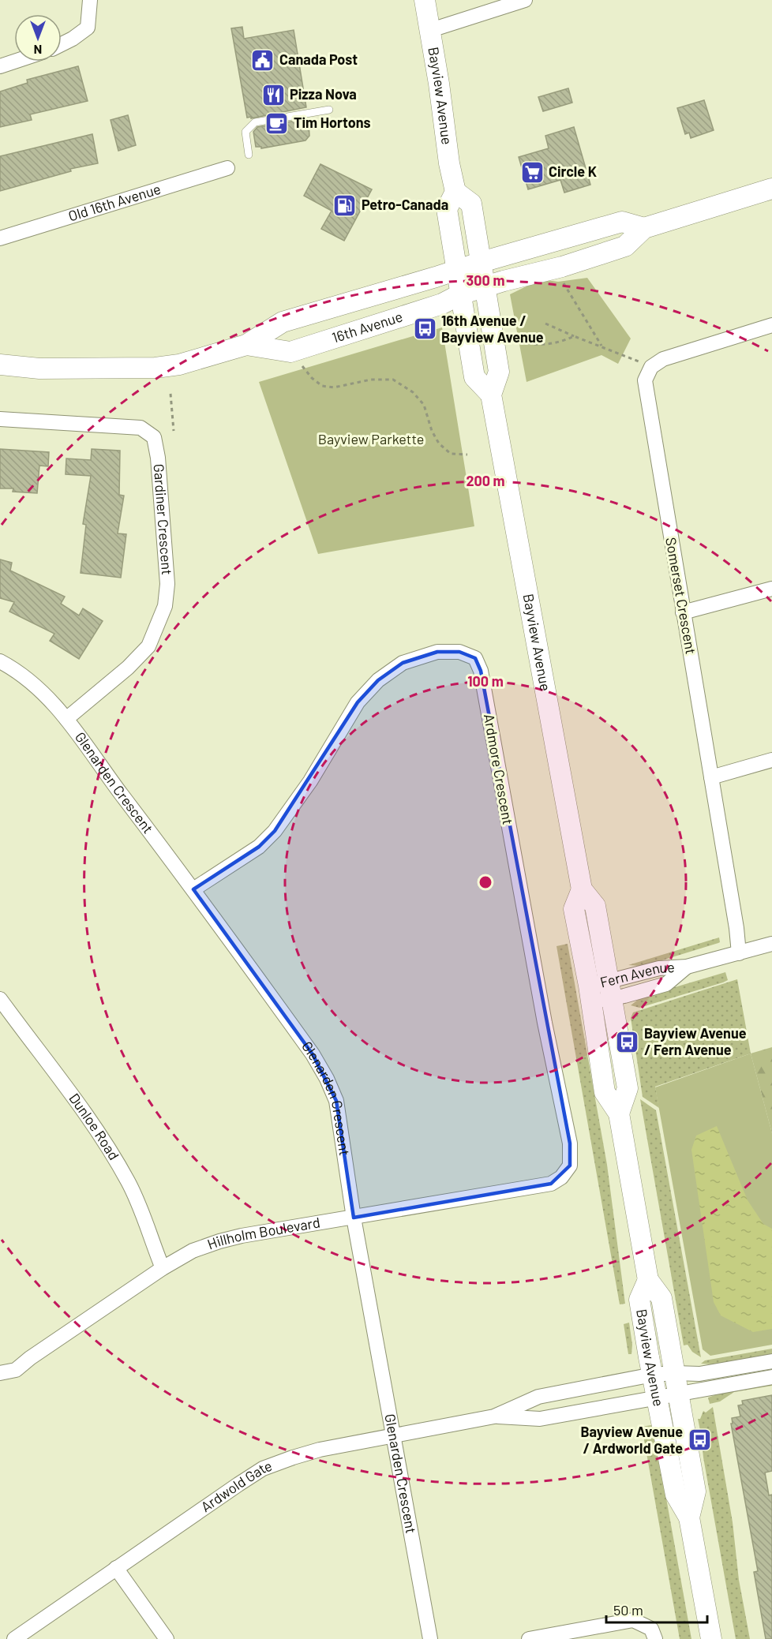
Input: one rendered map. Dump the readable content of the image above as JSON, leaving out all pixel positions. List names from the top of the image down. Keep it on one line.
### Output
{"streets":{"main road":["Bayview Avenue","16th Avenue"],"street":["Old 16th Avenue","Gardiner Crescent","Somerset Crescent","Ardmore Crescent","Glenarden Crescent","Fern Avenue","Dunloe Road","Hillholm Boulevard","Ardwold Gate"]},"crossings":[["Bayview Avenue","16th Avenue"],["Bayview Avenue","Fern Avenue"],["Bayview Avenue","Ardwold Gate"],["Gardiner Crescent","Glenarden Crescent"],["Somerset Crescent","Fern Avenue"],["Ardmore Crescent","Glenarden Crescent"],["Ardmore Crescent","Hillholm Boulevard"],["Glenarden Crescent","Hillholm Boulevard"],["Glenarden Crescent","Ardwold Gate"],["Dunloe Road","Hillholm Boulevard"]],"parks":["Bayview Parkette"],"places":{"public building":["Canada Post"],"restaurant":["Pizza Nova"],"cafe":["Tim Hortons"],"supermarket":["Circle K"],"fuel station":["Petro-Canada"],"bus stop":["16th Avenue / Bayview Avenue","Bayview Avenue / Fern Avenue","Bayview Avenue / Ardworld Gate"]},"scale_bar":"50 m","north":"bottom","rings":["300 m","200 m","100 m"]}
